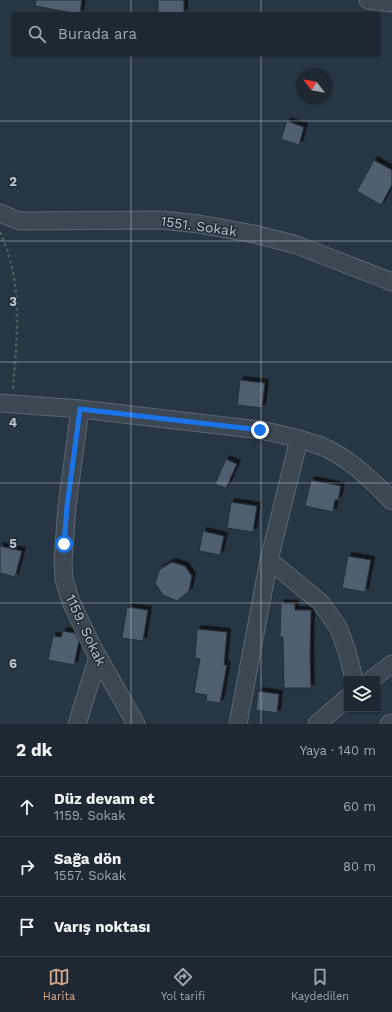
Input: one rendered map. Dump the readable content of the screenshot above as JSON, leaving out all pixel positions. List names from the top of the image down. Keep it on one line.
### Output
{"streets":{"street":["1551. Sokak","1159. Sokak"]},"north":"top left","page":{"search":"Burada ara","heading":["2 dk","Yaya · 140 m"],"list":[["Düz devam et","1159. Sokak","60 m"],["Sağa dön","1557. Sokak","80 m"],"Varış noktası"],"nav":["Harita","Yol tarifi","Kaydedilen"]},"grid":{"rows":["2","3","4","5","6"]}}
